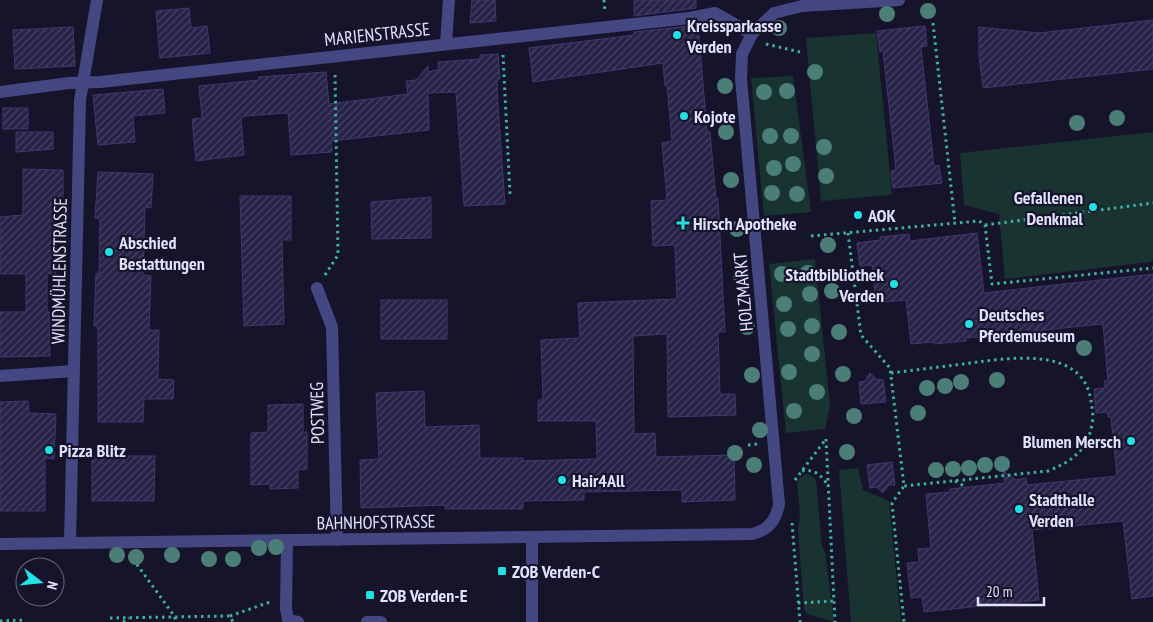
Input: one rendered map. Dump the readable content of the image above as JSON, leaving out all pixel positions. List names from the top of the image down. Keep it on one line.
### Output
{"streets":{"street":["MARIENSTRASSE","WINDMÜHLENSTRASSE","HOLZMARKT","POSTWEG","BAHNHOFSTRASSE"]},"crossings":[["MARIENSTRASSE","WINDMÜHLENSTRASSE"],["MARIENSTRASSE","HOLZMARKT"],["WINDMÜHLENSTRASSE","BAHNHOFSTRASSE"],["HOLZMARKT","BAHNHOFSTRASSE"],["POSTWEG","BAHNHOFSTRASSE"]],"places":{"other":["Kreissparkasse Verden","Kojote","Gefallenen Denkmal","AOK","Abschied Bestattungen","Stadtbibliothek Verden","Deutsches Pferdemuseum","Blumen Mersch","Pizza Blitz","Hair4All","Stadthalle Verden"],"health":["Hirsch Apotheke"],"transit":["ZOB Verden-C","ZOB Verden-E"]},"scale_bar":"20 m","north":"right"}
